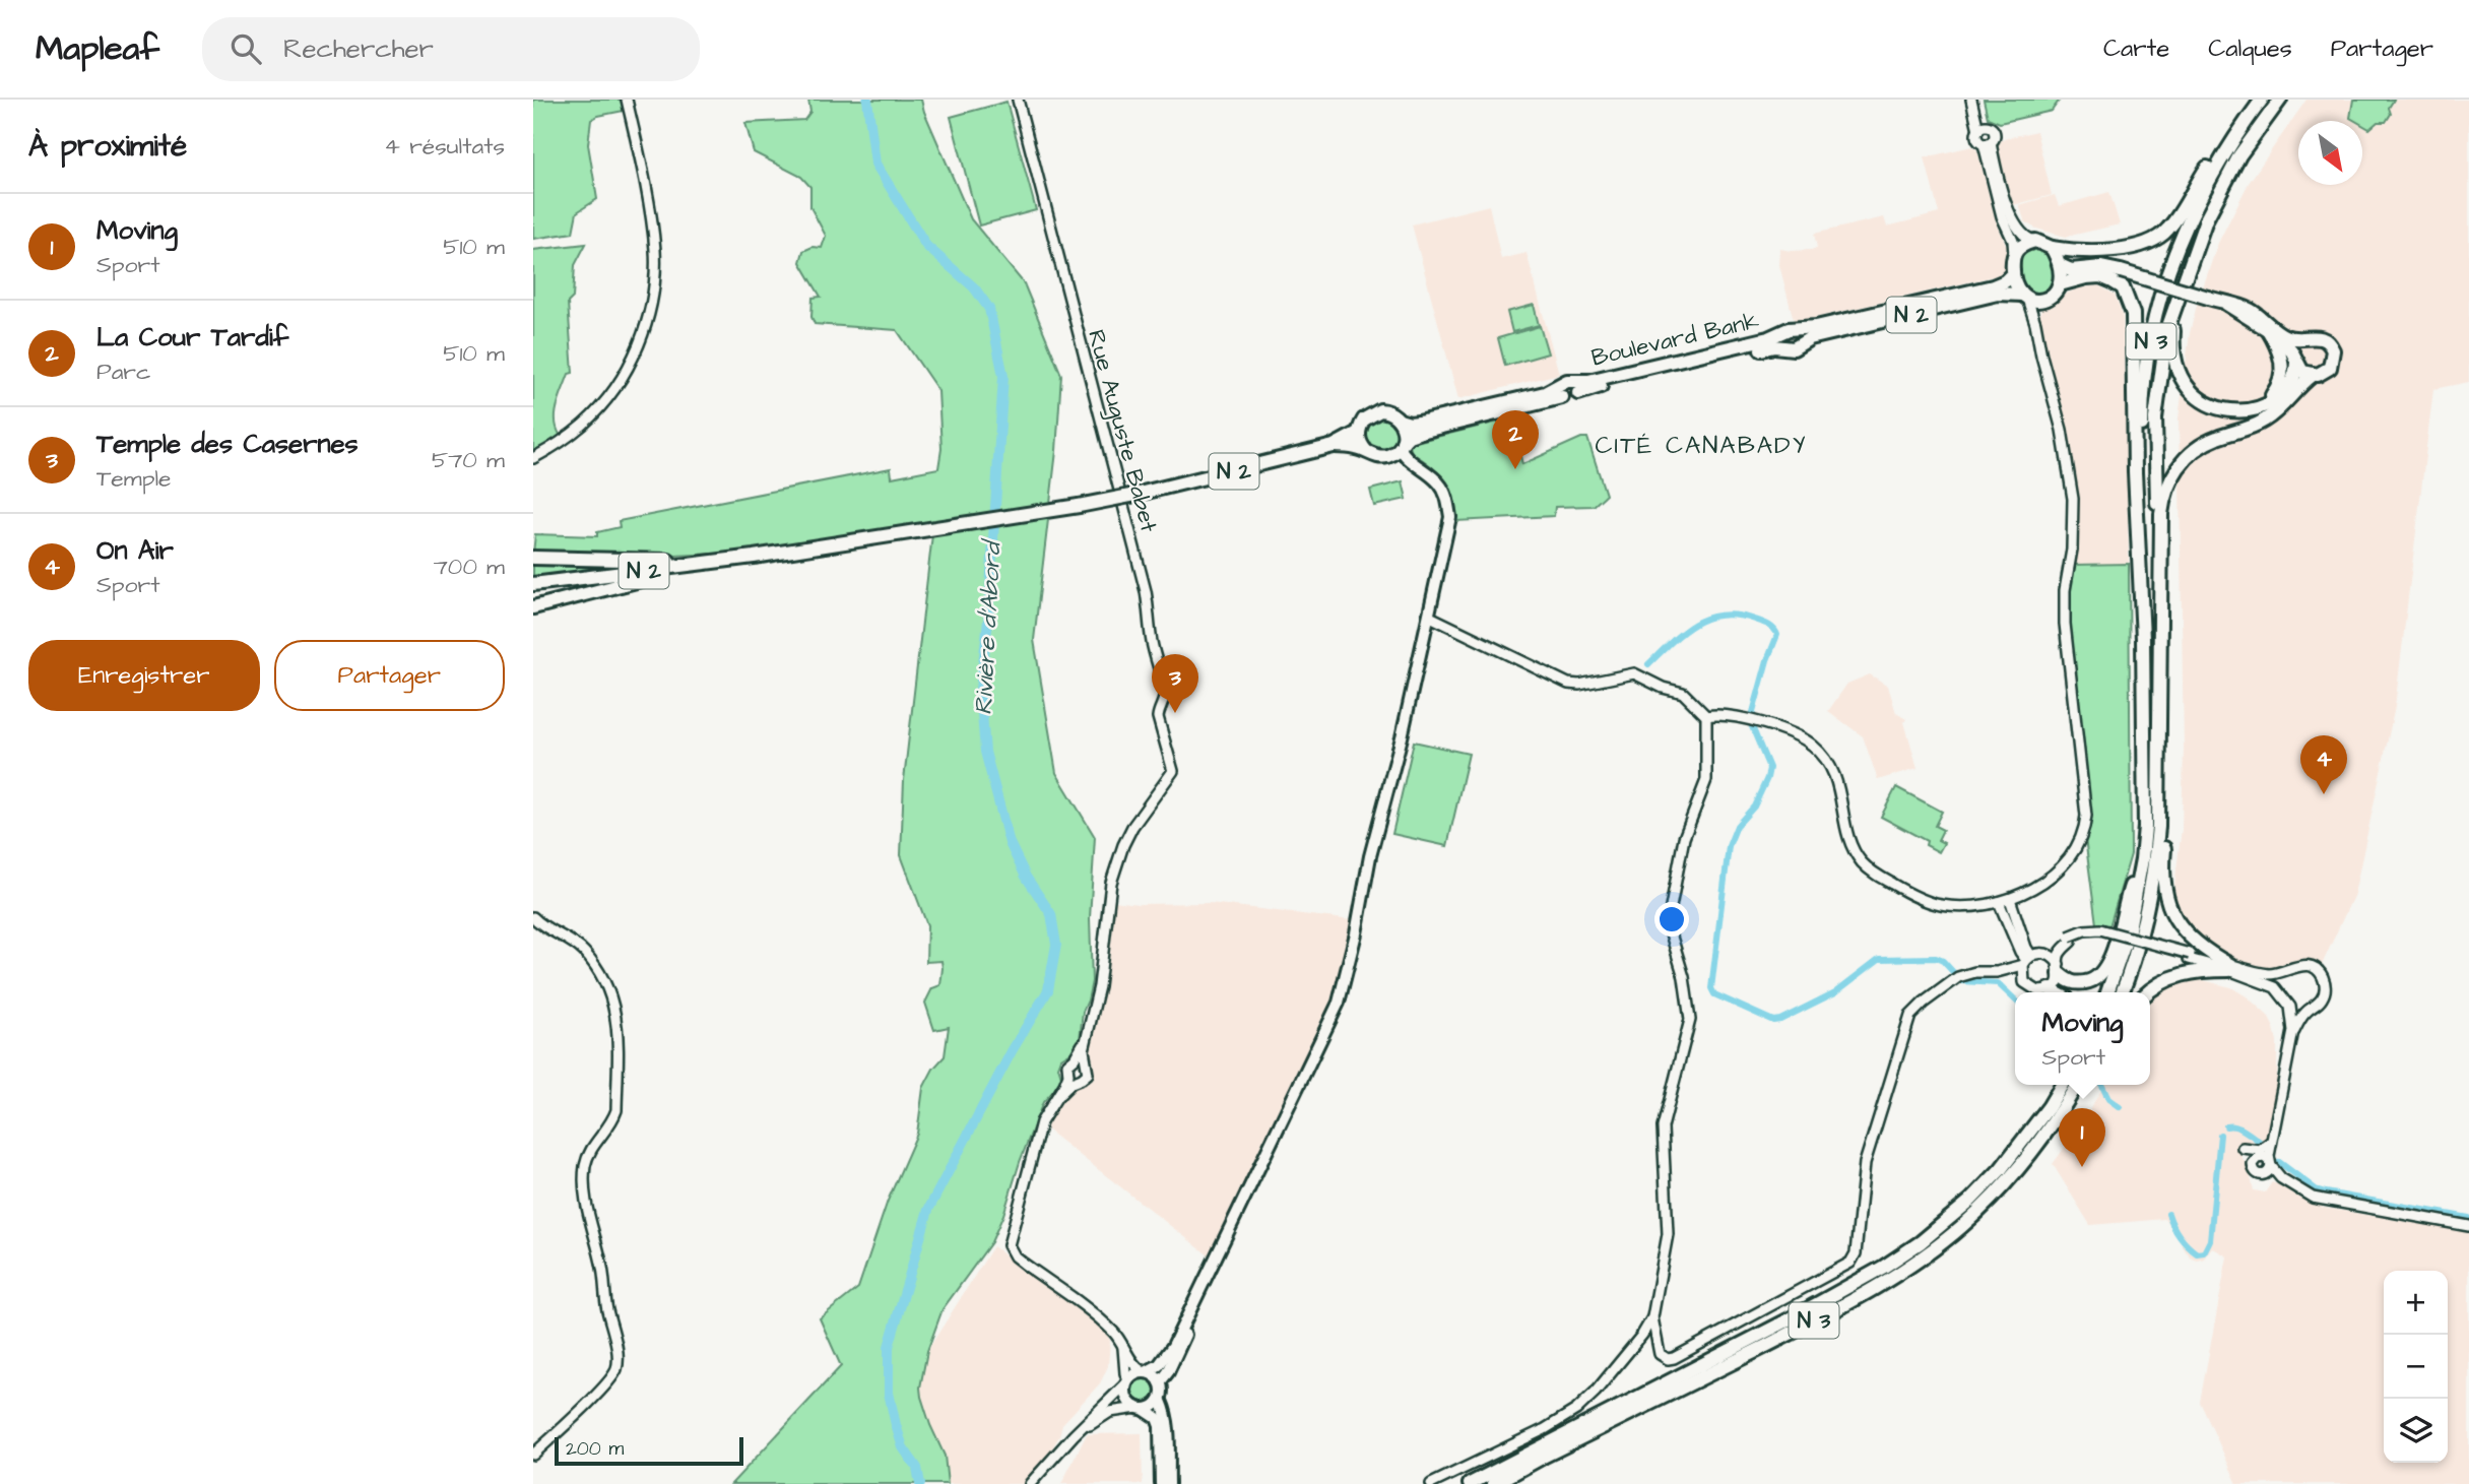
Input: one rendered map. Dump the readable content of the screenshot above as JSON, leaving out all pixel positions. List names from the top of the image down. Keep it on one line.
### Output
{"streets":{"main road":["N 2","Boulevard Bank","N 3"],"street":["Rue Auguste Babet"]},"crossings":[["N 2","Boulevard Bank"],["N 2","N 3"],["Boulevard Bank","N 3"]],"districts":["CITÉ CANABADY"],"water":["Rivière d'Abord"],"scale_bar":"200 m","north":"bottom right","page":{"header":"Mapleaf","search":"Rechercher","nav":["Carte","Calques","Partager"],"heading":["À proximité","4 résultats"],"list":[{"mark":"1","name":"Moving","note":"Sport","value":"510 m"},{"mark":"2","name":"La Cour Tardif","note":"Parc","value":"510 m"},{"mark":"3","name":"Temple des Casernes","note":"Temple","value":"570 m"},{"mark":"4","name":"On Air","note":"Sport","value":"700 m"}],"pins":["2","3","4","1"],"buttons":["Enregistrer","Partager"],"popup":["Moving","Sport"],"map_buttons":["+","−"],"scale":"200 m"}}
